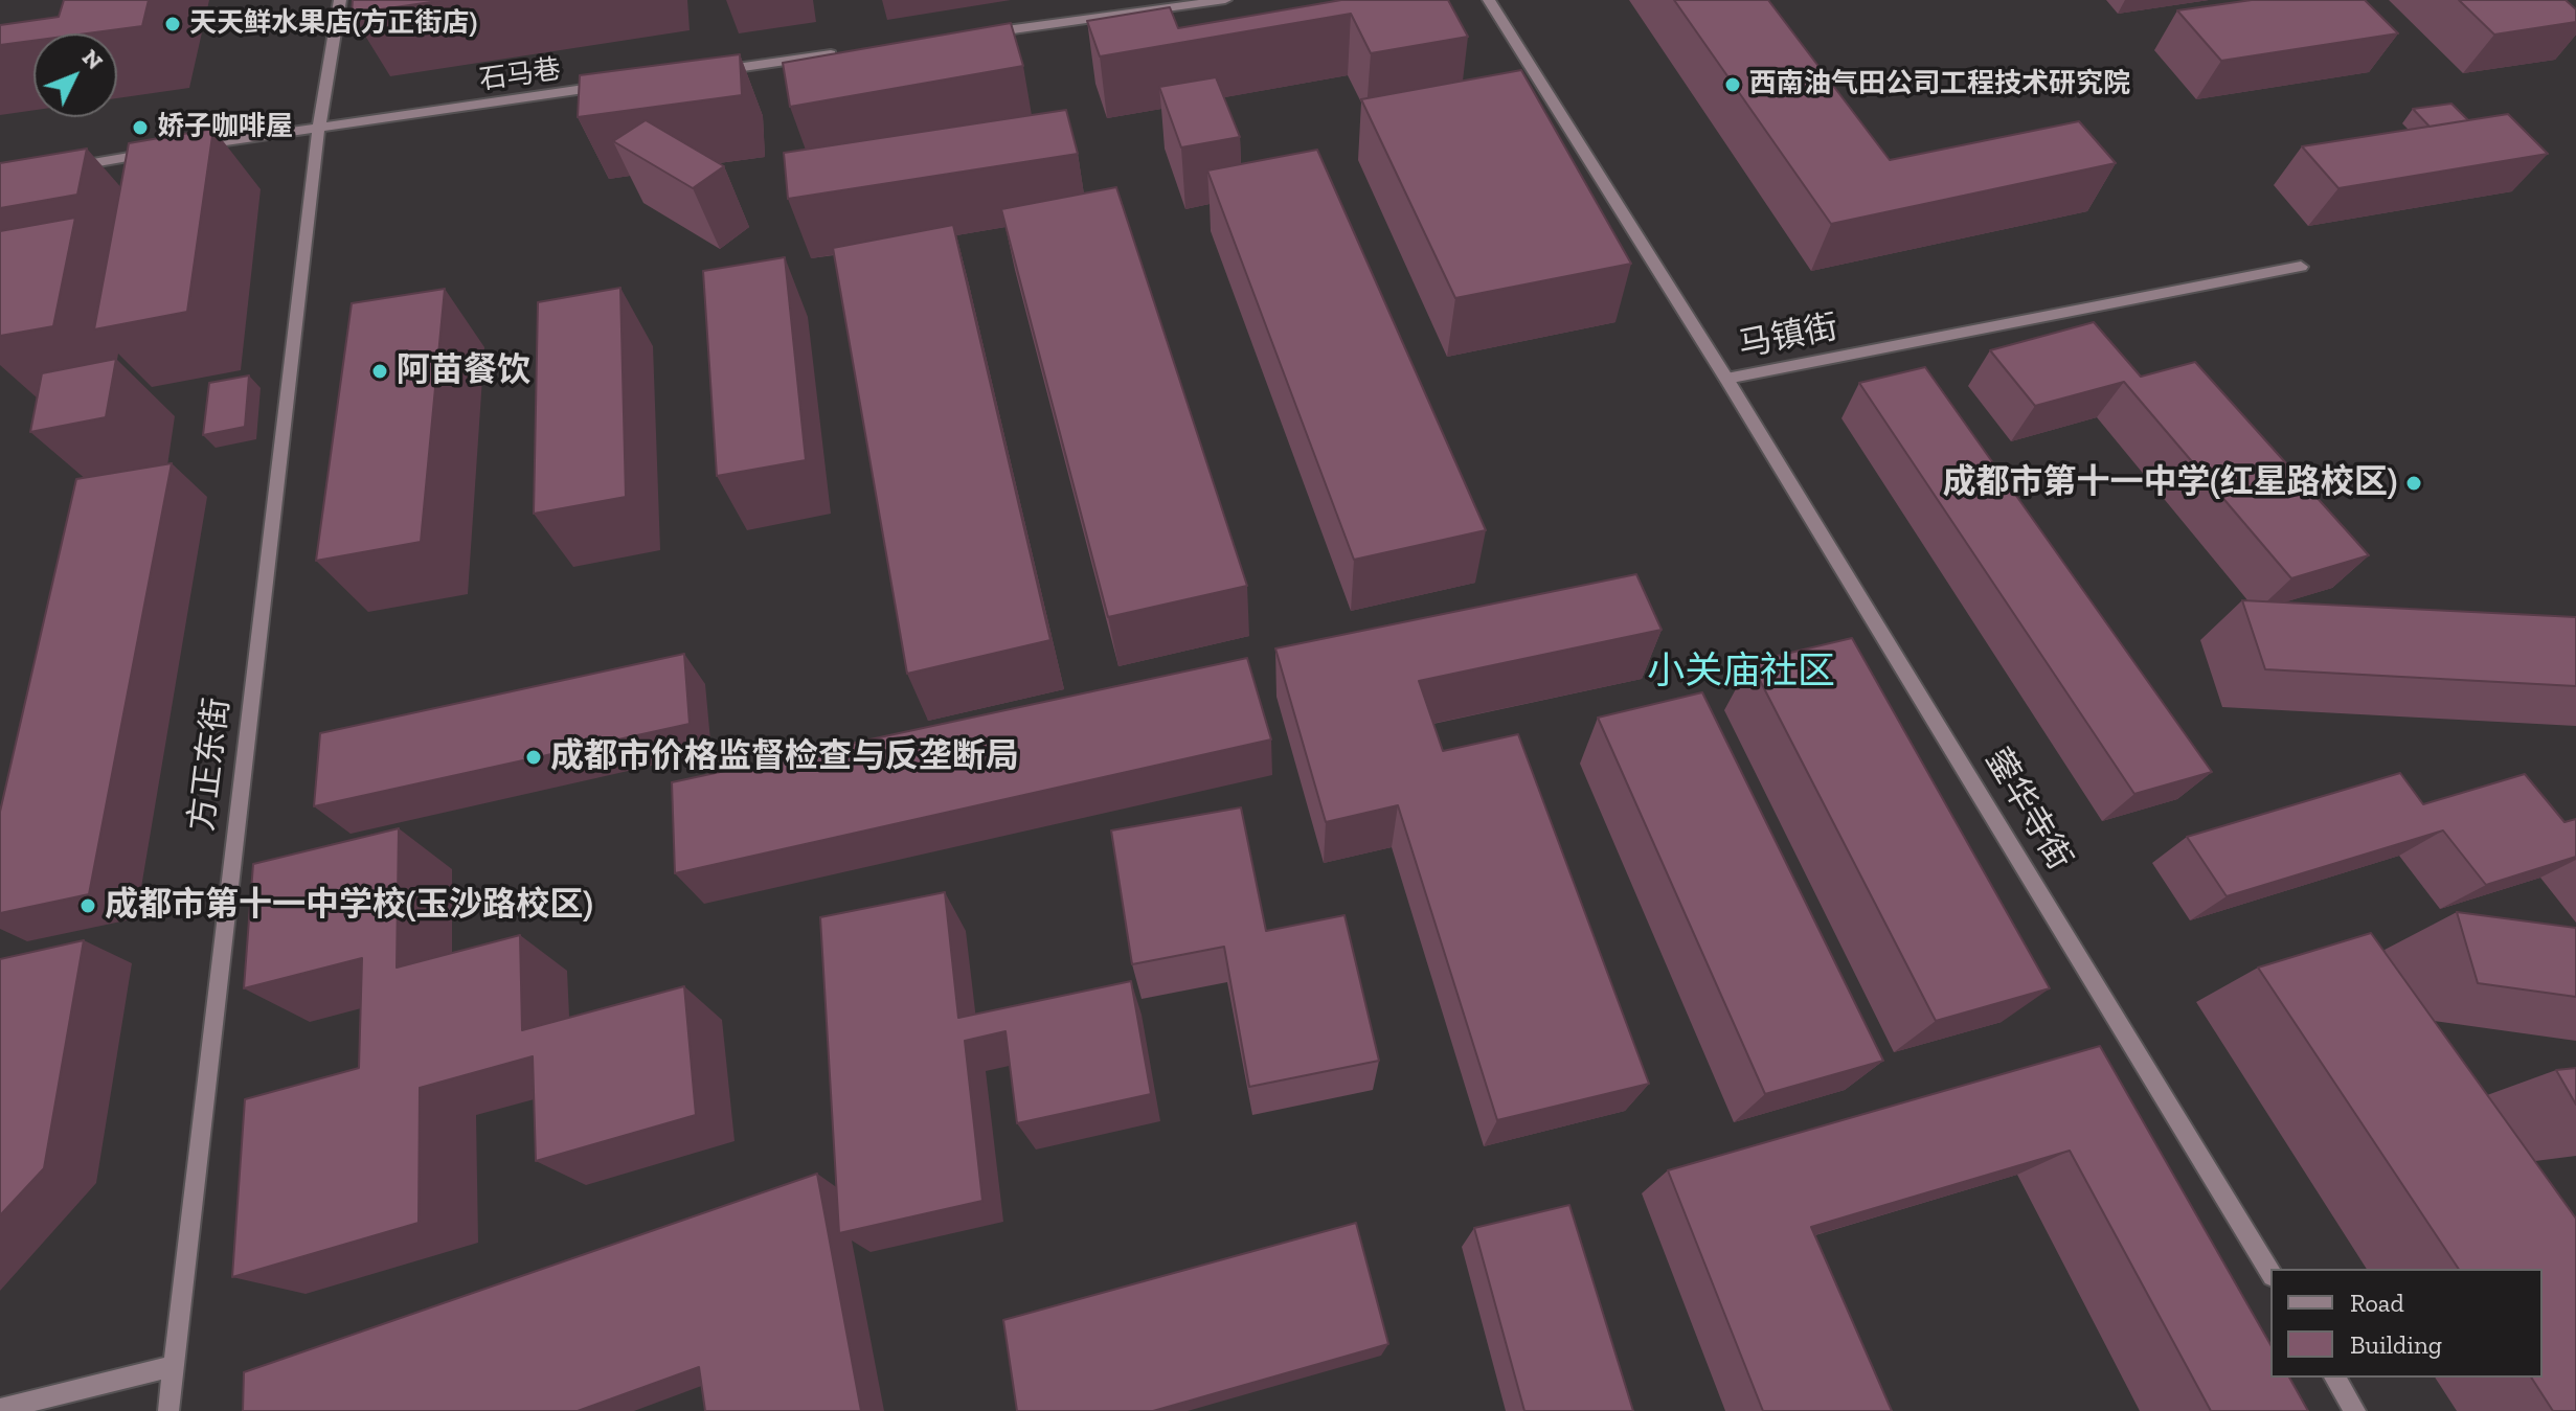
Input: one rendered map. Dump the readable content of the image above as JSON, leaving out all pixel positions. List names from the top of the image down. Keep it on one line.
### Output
{"streets":{"street":["石马巷","马镇街","方正东街","蓥华寺街"]},"crossings":[["石马巷","方正东街"],["马镇街","蓥华寺街"]],"districts":["小关庙社区"],"places":["天天鲜水果店(方正街店)","西南油气田公司工程技术研究院","娇子咖啡屋","阿苗餐饮","成都市第十一中学(红星路校区)","成都市价格监督检查与反垄断局","成都市第十一中学校(玉沙路校区)"],"legend":["Road","Building"],"north":"top right"}
